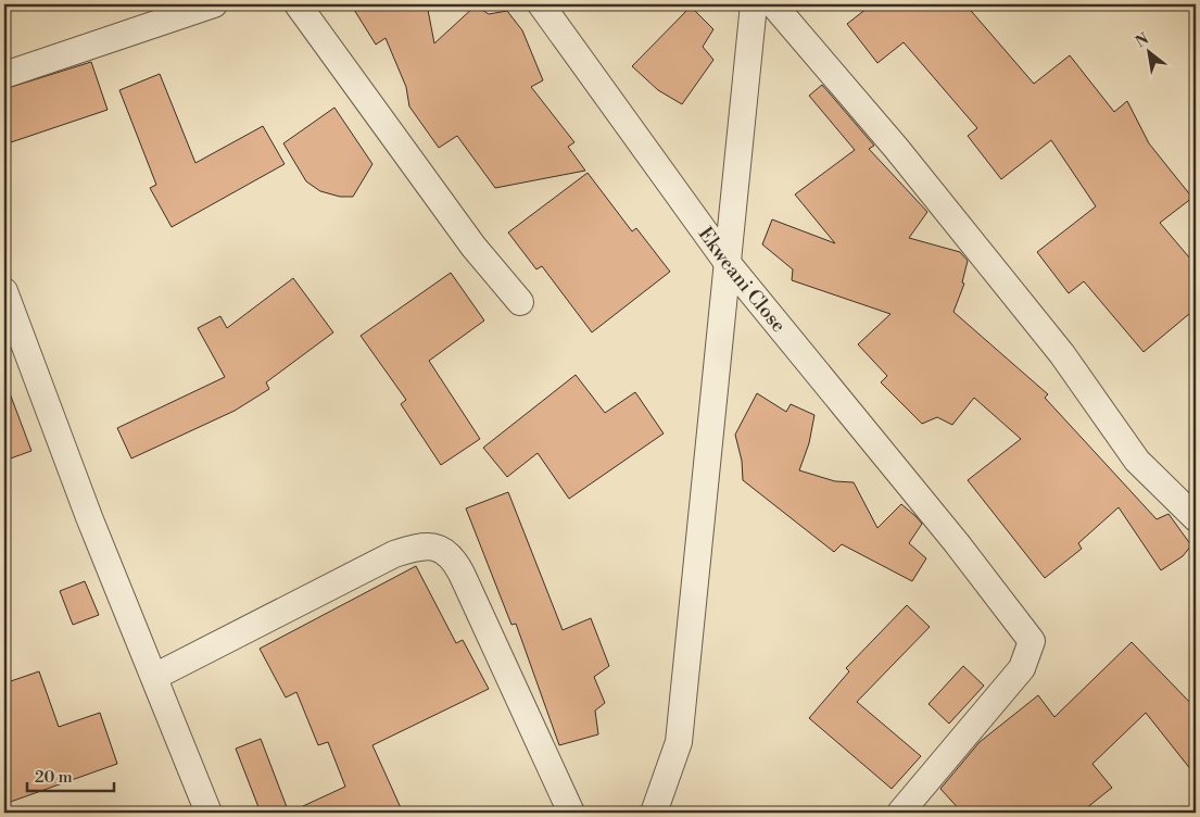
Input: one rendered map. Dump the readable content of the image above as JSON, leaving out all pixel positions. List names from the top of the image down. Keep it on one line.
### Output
{"streets":{"street":["Ekweani Close"]},"scale_bar":"20 m","north":"top left"}
